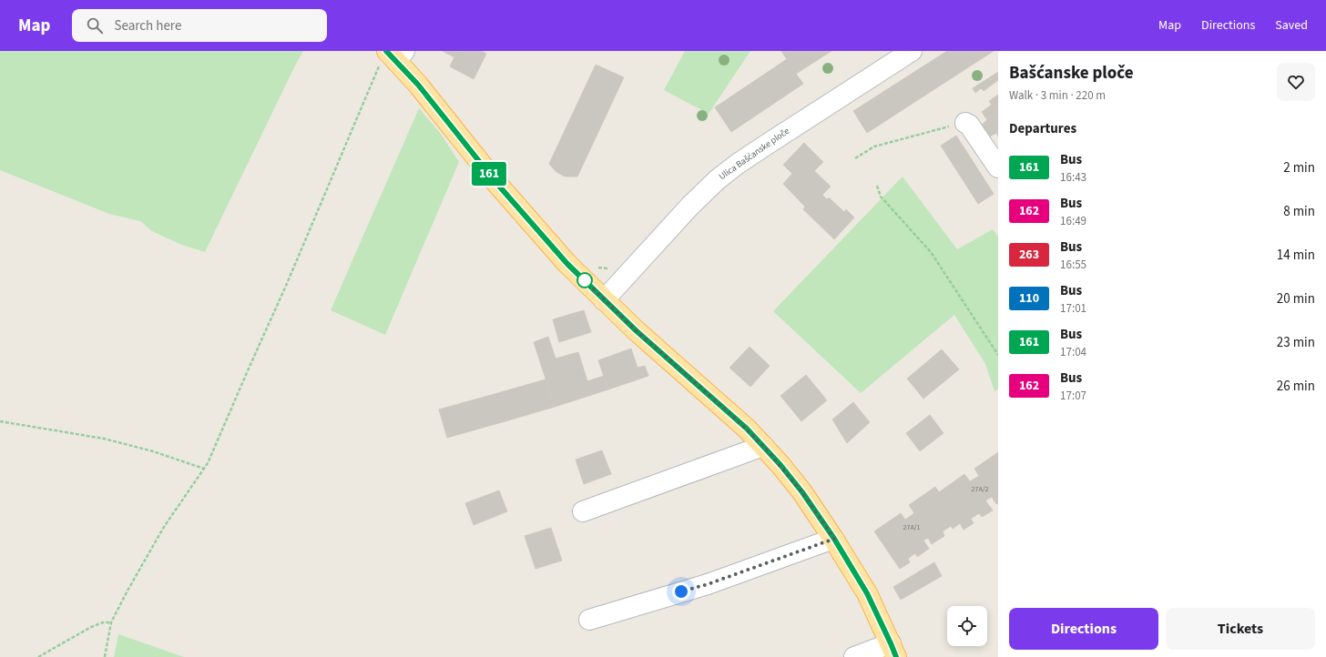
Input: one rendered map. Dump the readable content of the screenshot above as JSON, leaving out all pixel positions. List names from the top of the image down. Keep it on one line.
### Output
{"streets":{"street":["Ulica Bašćanske ploče"]},"lines":["bus line 161"],"house_numbers":["27A/2","27A/1"],"page":{"header":"Map","search":"Search here","nav":["Map","Directions","Saved"],"on_map":"161","heading":[["Bašćanske ploče","Walk · 3 min · 220 m"],"Departures"],"list":[{"mark":"161","name":"Bus","note":"16:43","value":"2 min"},{"mark":"162","name":"Bus","note":"16:49","value":"8 min"},{"mark":"263","name":"Bus","note":"16:55","value":"14 min"},{"mark":"110","name":"Bus","note":"17:01","value":"20 min"},{"mark":"161","name":"Bus","note":"17:04","value":"23 min"},{"mark":"162","name":"Bus","note":"17:07","value":"26 min"}],"buttons":["Directions","Tickets"]}}
